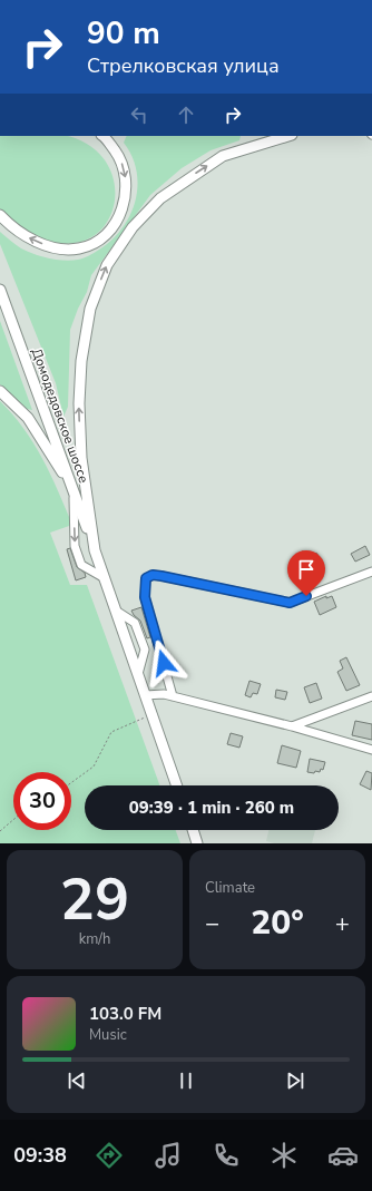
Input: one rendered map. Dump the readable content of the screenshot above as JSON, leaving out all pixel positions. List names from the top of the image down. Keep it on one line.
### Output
{"streets":{"main road":["Домодедовское шоссе"]},"page":{"turn":["90 m","Стрелковская улица"],"limit":"30","trip":"09:39 · 1 min · 260 m","tile":[["29","km/h"],"Climate"],"heat":["−","20°","+"],"song":["103.0 FM","Music"],"tabs":"09:38"}}
